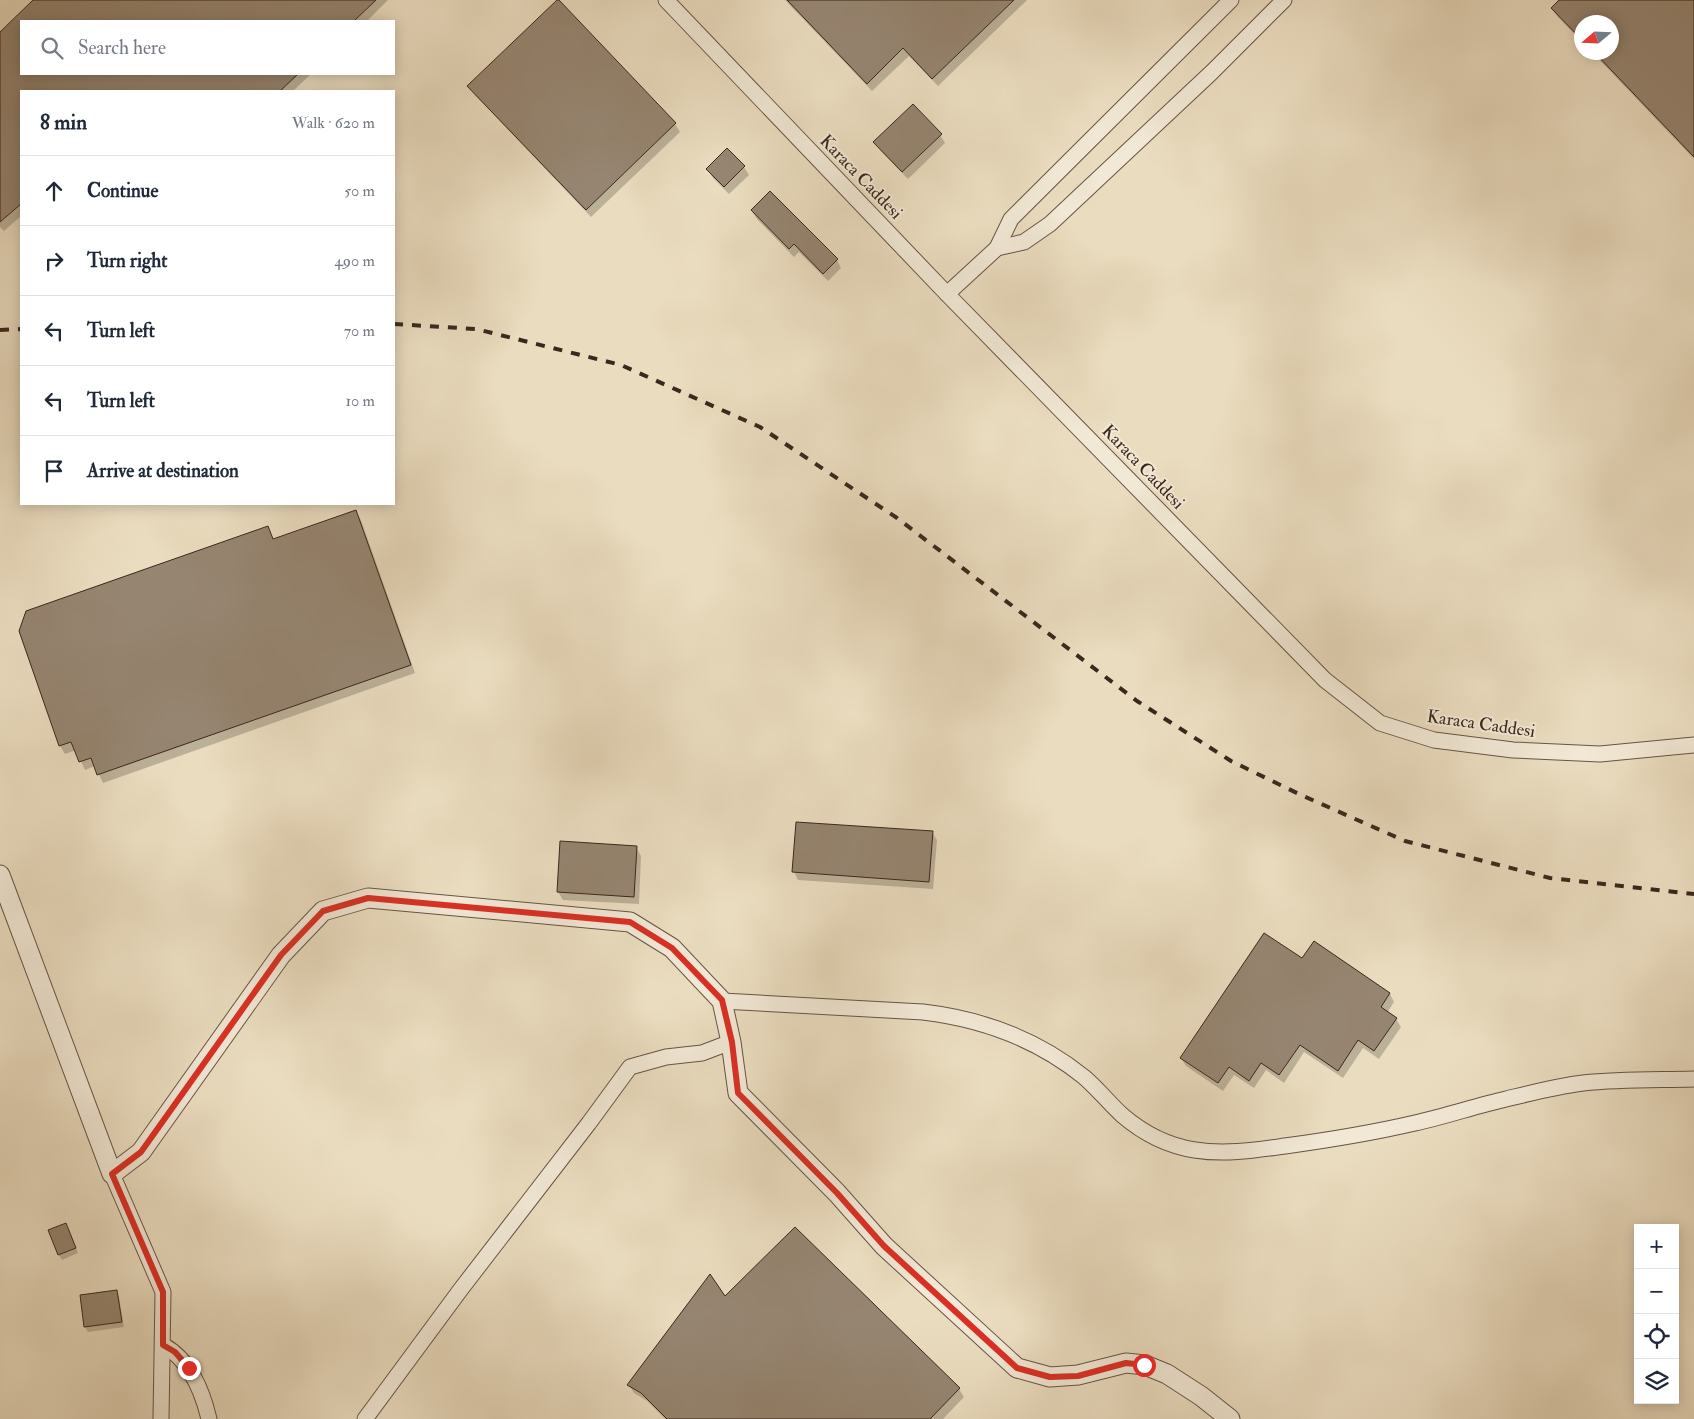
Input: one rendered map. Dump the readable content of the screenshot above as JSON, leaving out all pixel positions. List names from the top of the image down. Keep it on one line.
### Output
{"streets":{"street":["Karaca Caddesi"]},"north":"left","page":{"search":"Search here","heading":["8 min","Walk · 620 m"],"list":[["Continue","50 m"],["Turn right","490 m"],["Turn left","70 m"],["Turn left","10 m"],"Arrive at destination"],"map_buttons":["+","−"]}}
